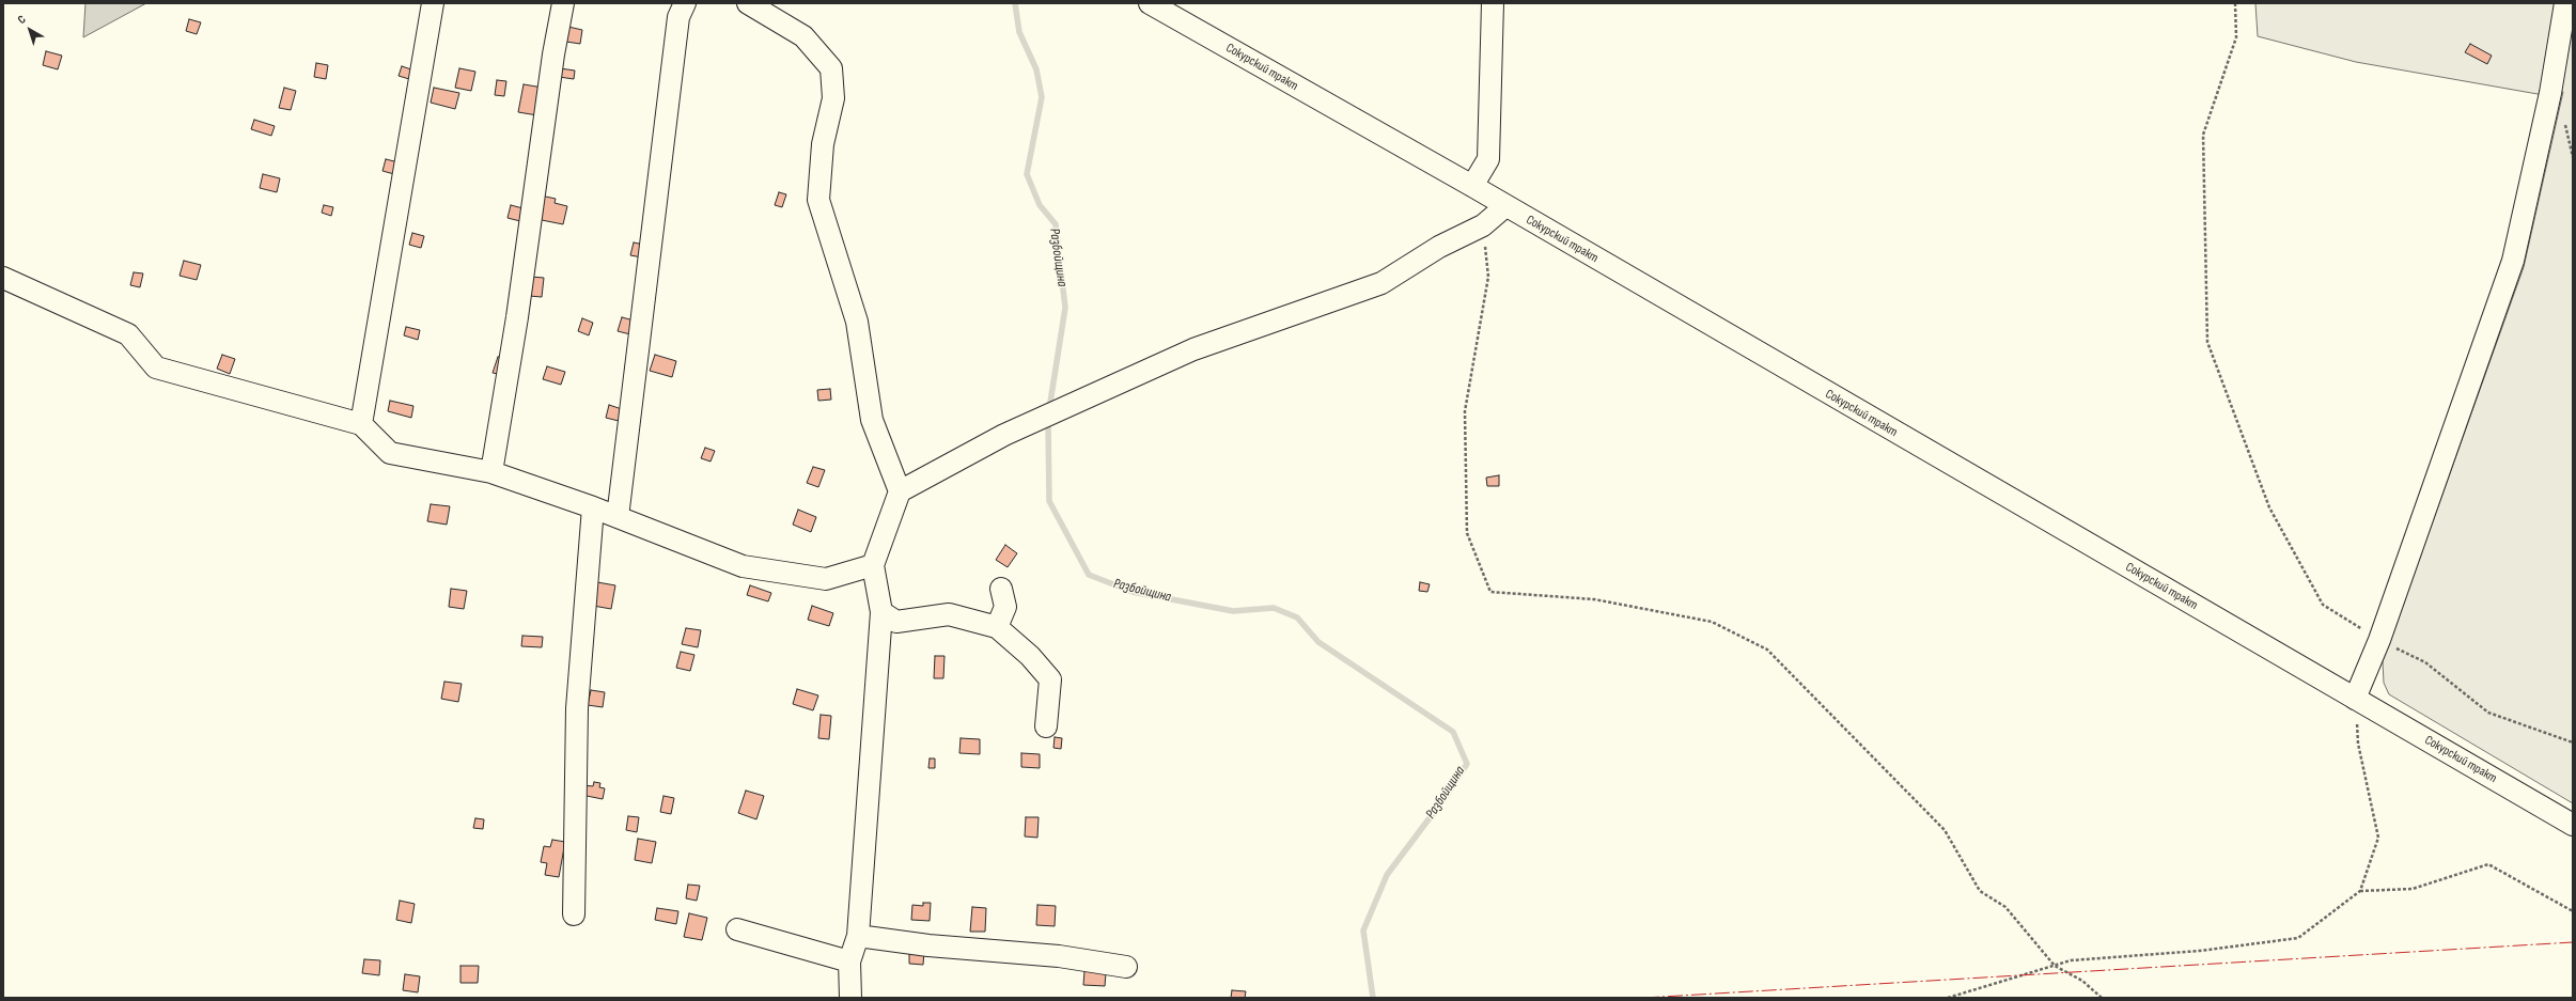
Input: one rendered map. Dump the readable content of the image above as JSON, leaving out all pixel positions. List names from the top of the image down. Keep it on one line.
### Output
{"streets":{"street":["Сокурский тракт"]},"water":["Разбойщина"],"north":"top left"}
